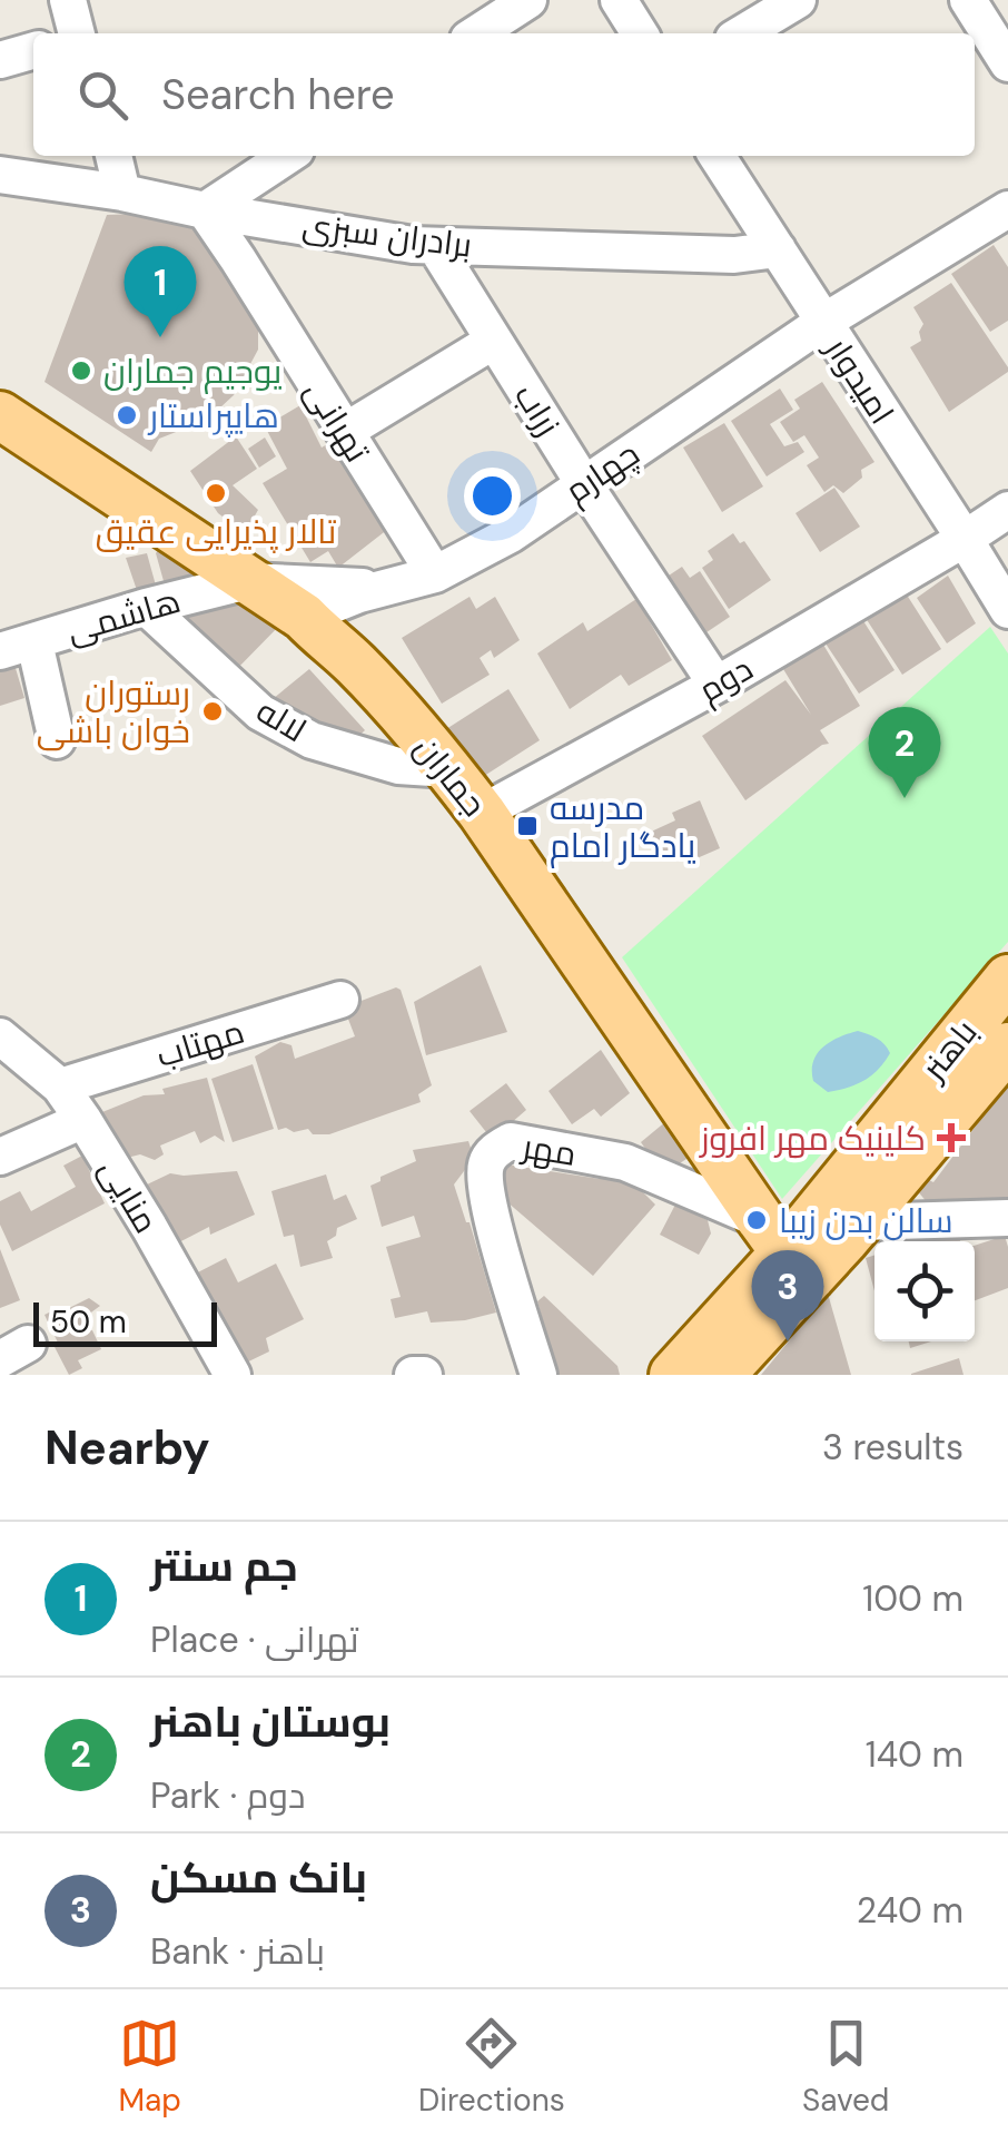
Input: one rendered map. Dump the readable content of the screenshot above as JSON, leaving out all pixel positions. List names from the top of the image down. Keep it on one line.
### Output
{"streets":{"main road":["جماران","باهنر"],"street":["برادران سبزی","امیدوار","زراب","تهرانی","چهارم","هاشمی","دوم","لاله","مهتاب","مهر","منایی"]},"crossings":[["برادران سبزی","امیدوار"],["برادران سبزی","زراب"],["برادران سبزی","تهرانی"],["امیدوار","چهارم"],["امیدوار","دوم"],["زراب","چهارم"],["زراب","دوم"],["تهرانی","چهارم"],["چهارم","هاشمی"],["چهارم","جماران"],["هاشمی","لاله"],["هاشمی","جماران"],["دوم","جماران"],["لاله","جماران"],["جماران","باهنر"],["جماران","مهر"],["مهتاب","منایی"],["باهنر","مهر"]],"places":{"other":["یوجیم جماران","هایپراستار","تالار پذیرایی عقیق","رستوران خوان باشی","سالن بدن زیبا"],"transit":["مدرسه یادگار امام"],"health":["کلینیک مهر افروز"]},"scale_bar":"50 m","page":{"search":"Search here","pins":["1","2","3"],"scale":"50 m","heading":["Nearby","3 results"],"list":[{"mark":"1","name":"جم سنتر","note":"Place · تهرانی","value":"100 m"},{"mark":"2","name":"بوستان باهنر","note":"Park · دوم","value":"140 m"},{"mark":"3","name":"بانک مسکن","note":"Bank · باهنر","value":"240 m"}],"nav":["Map","Directions","Saved"]}}
